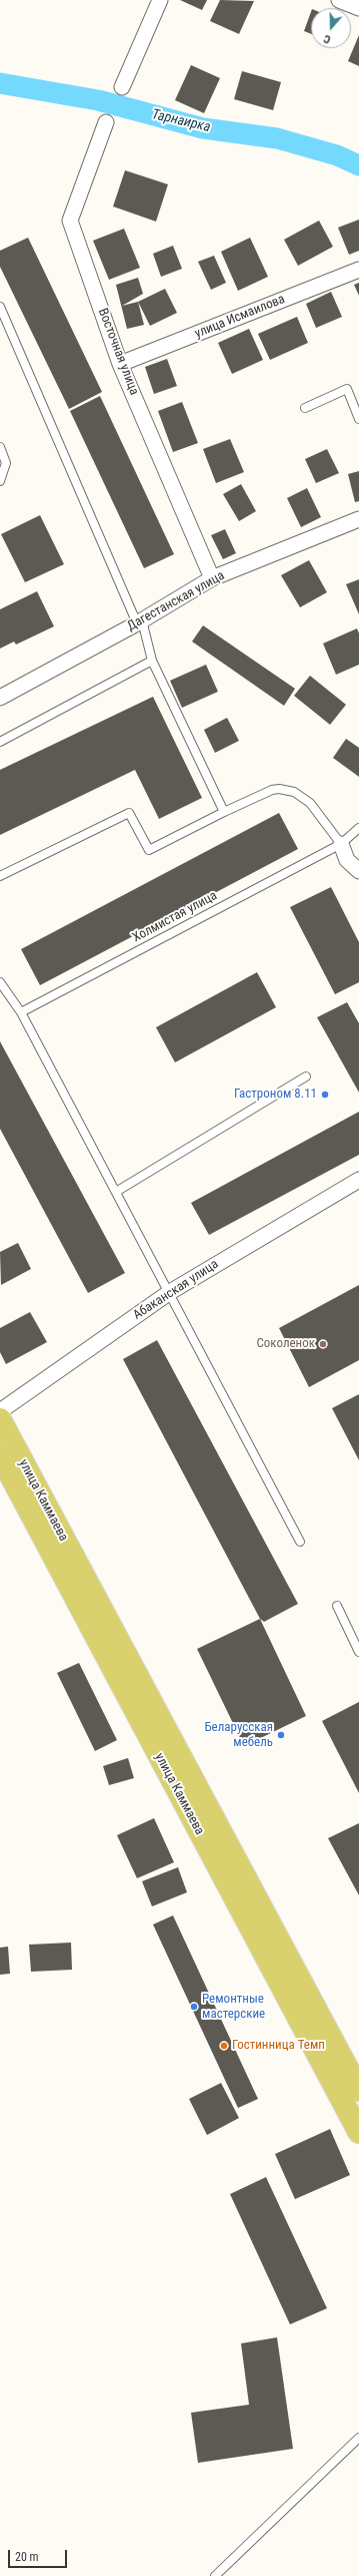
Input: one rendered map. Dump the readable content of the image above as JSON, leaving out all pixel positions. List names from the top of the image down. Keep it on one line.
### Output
{"streets":{"main road":["улица Каммаева"],"street":["улица Исмаилова","Восточная улица","Дагестанская улица","Абаканская улица"],"lane":["Холмистая улица"]},"crossings":[["улица Исмаилова","Восточная улица"],["Восточная улица","Дагестанская улица"]],"water":["Тарнаирка"],"places":["Гастроном 8.11","Соколенок","Беларусская мебель","Ремонтные мастерские","Гостинница Темп"],"scale_bar":"20 m","north":"bottom"}
